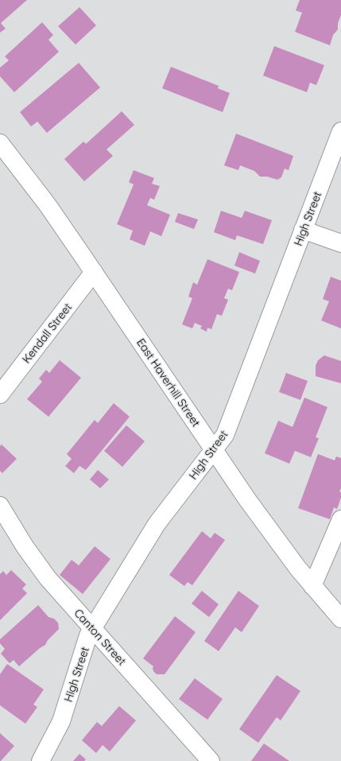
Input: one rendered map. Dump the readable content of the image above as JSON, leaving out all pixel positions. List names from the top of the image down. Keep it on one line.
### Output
{"streets":{"street":["High Street","Kendall Street","East Haverhill Street","Canton Street"]},"crossings":[["High Street","East Haverhill Street"],["High Street","Canton Street"],["Kendall Street","East Haverhill Street"]]}
